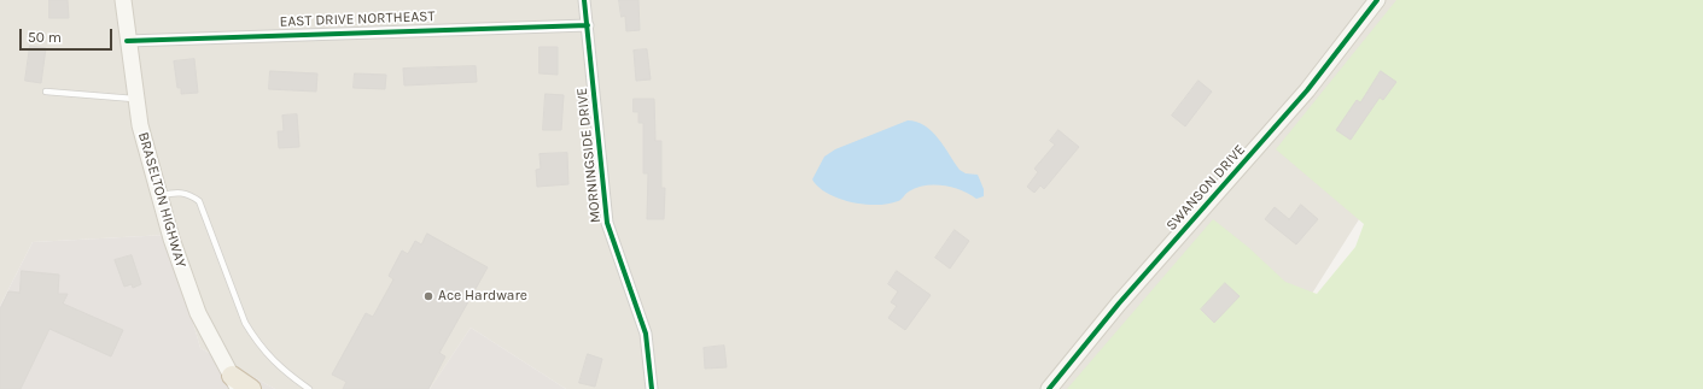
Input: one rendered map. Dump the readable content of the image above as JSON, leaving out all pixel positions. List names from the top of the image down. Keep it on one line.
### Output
{"streets":{"street":["EAST DRIVE NORTHEAST","MORNINGSIDE DRIVE","SWANSON DRIVE","BRASELTON HIGHWAY"]},"crossings":[["EAST DRIVE NORTHEAST","MORNINGSIDE DRIVE"],["EAST DRIVE NORTHEAST","BRASELTON HIGHWAY"]],"places":["Ace Hardware"],"scale_bar":"50 m"}
